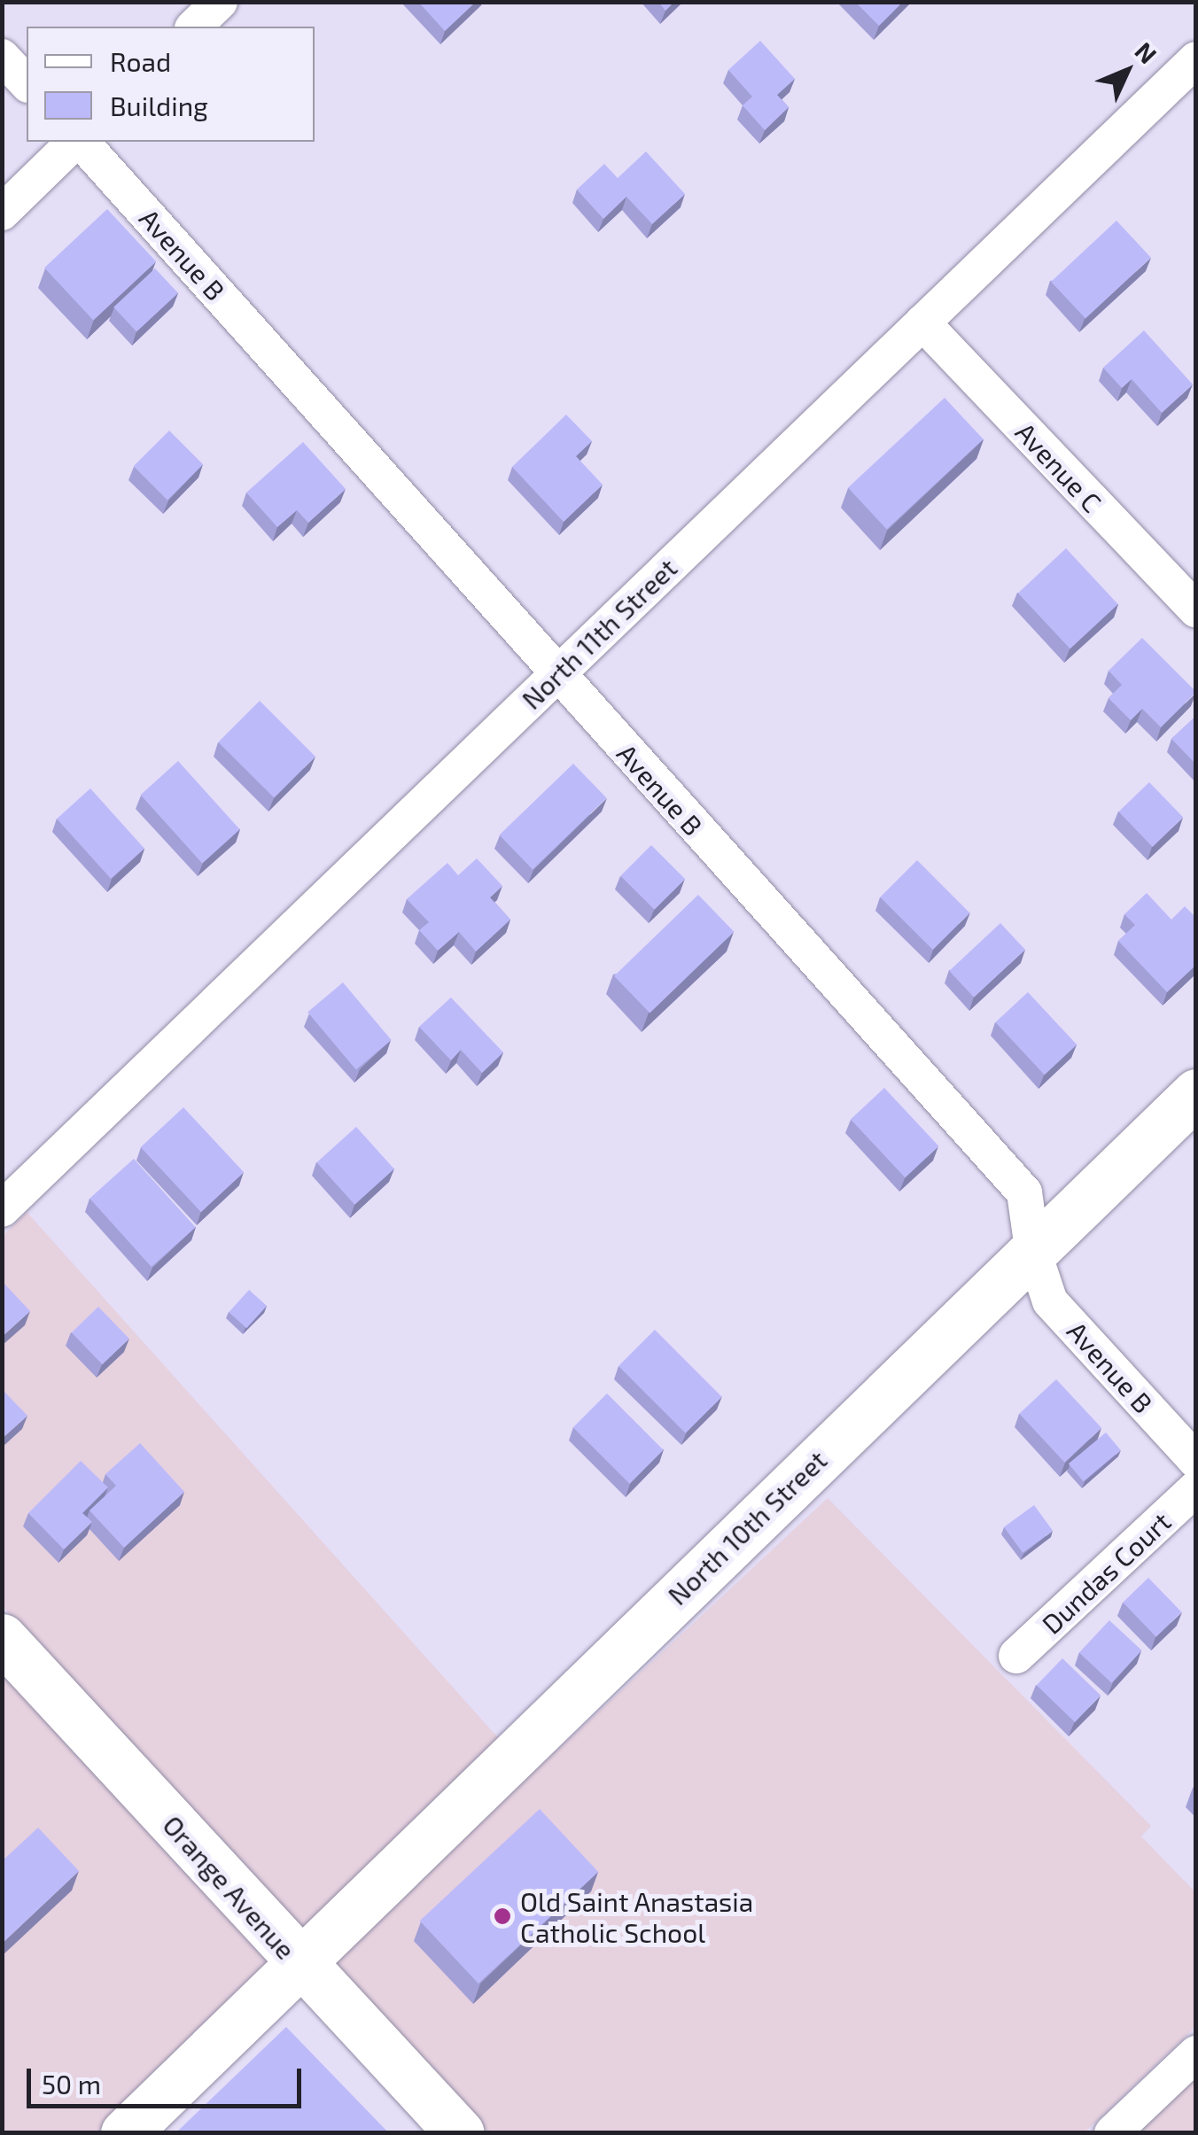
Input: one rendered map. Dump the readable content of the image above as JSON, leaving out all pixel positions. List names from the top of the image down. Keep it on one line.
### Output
{"streets":{"street":["Avenue B","Avenue C","North 11th Street","North 10th Street","Dundas Court","Orange Avenue"]},"crossings":[["Avenue B","North 11th Street"],["Avenue B","North 10th Street"],["Avenue C","North 11th Street"],["North 10th Street","Orange Avenue"]],"places":["Old Saint Anastasia Catholic School"],"legend":["Road","Building"],"scale_bar":"50 m","north":"top right"}
